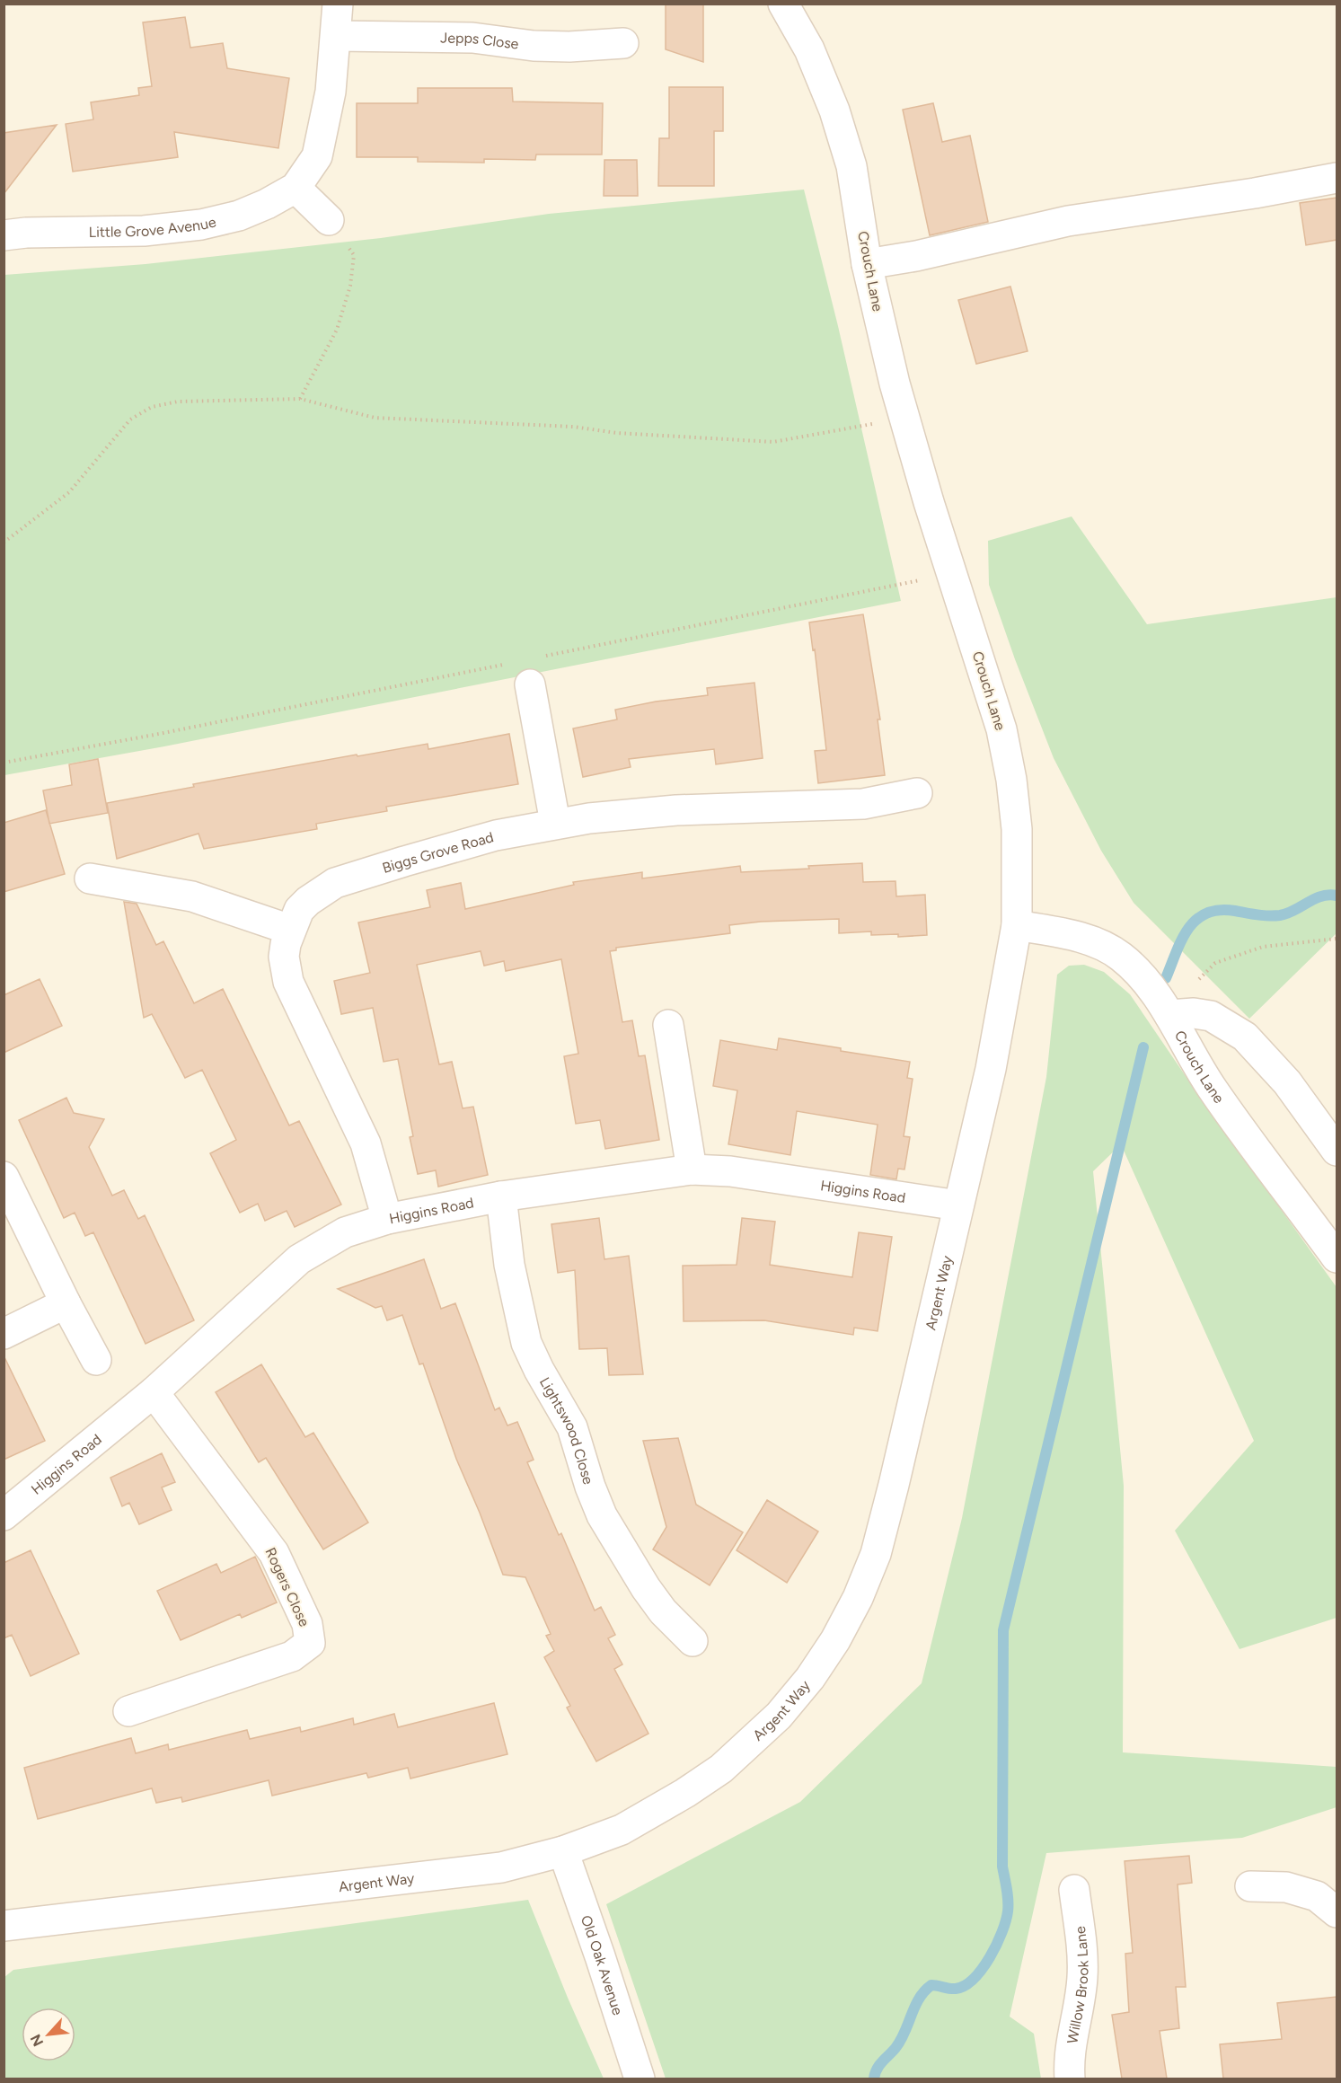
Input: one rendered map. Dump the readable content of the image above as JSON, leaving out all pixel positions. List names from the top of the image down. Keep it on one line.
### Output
{"streets":{"street":["Jepps Close","Little Grove Avenue","Crouch Lane","Biggs Grove Road","Higgins Road","Argent Way","Lightswood Close","Rogers Close","Old Oak Avenue","Willow Brook Lane"]},"crossings":[["Jepps Close","Little Grove Avenue"],["Crouch Lane","Argent Way"],["Biggs Grove Road","Higgins Road"],["Higgins Road","Argent Way"],["Higgins Road","Lightswood Close"],["Higgins Road","Rogers Close"],["Argent Way","Old Oak Avenue"]],"north":"bottom left"}
